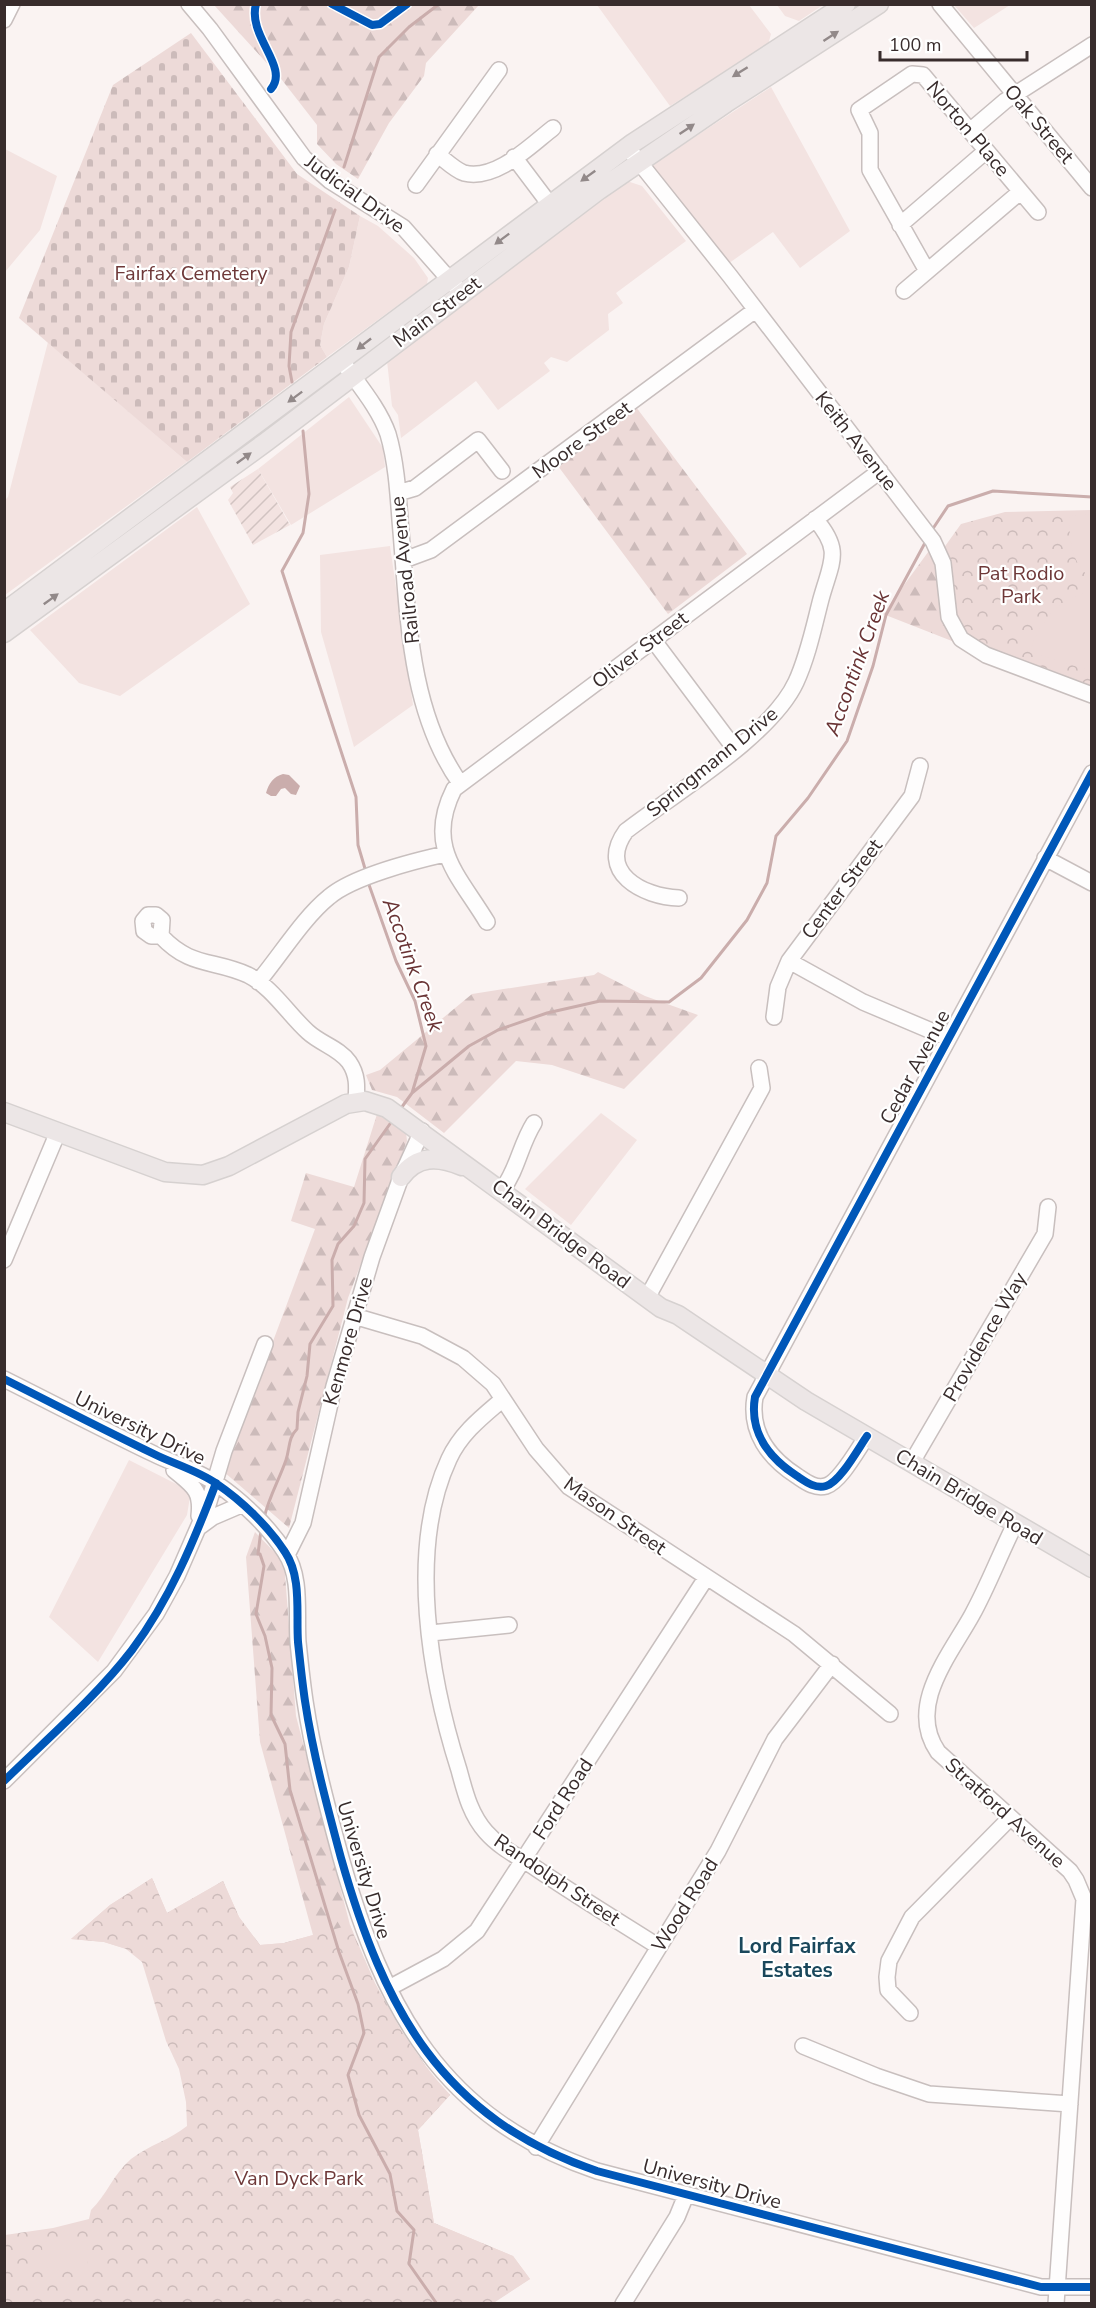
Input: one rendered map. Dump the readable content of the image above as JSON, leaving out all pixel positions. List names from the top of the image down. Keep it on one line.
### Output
{"streets":{"main road":["Main Street","Chain Bridge Road"],"street":["Oak Street","Norton Place","Judicial Drive","Moore Street","Keith Avenue","Railroad Avenue","Oliver Street","Springmann Drive","Center Street","Cedar Avenue","Providence Way","Kenmore Drive","University Drive","Mason Street","Ford Road","Stratford Avenue","Randolph Street","Wood Road"]},"crossings":[["Judicial Drive","Main Street"],["Main Street","Keith Avenue"],["Main Street","Railroad Avenue"],["Moore Street","Keith Avenue"],["Moore Street","Railroad Avenue"],["Keith Avenue","Oliver Street"],["Railroad Avenue","Oliver Street"],["Oliver Street","Springmann Drive"],["Cedar Avenue","Chain Bridge Road"],["Chain Bridge Road","Providence Way"],["Chain Bridge Road","Kenmore Drive"],["Chain Bridge Road","Stratford Avenue"],["Kenmore Drive","University Drive"],["Kenmore Drive","Mason Street"],["University Drive","Ford Road"],["University Drive","Stratford Avenue"],["University Drive","Wood Road"],["Mason Street","Ford Road"],["Mason Street","Randolph Street"],["Mason Street","Wood Road"],["Ford Road","Randolph Street"],["Randolph Street","Wood Road"]],"districts":["Lord Fairfax Estates"],"water":["Accontink Creek","Accotink Creek"],"parks":["Fairfax Cemetery","Pat Rodio Park","Van Dyck Park"],"scale_bar":"100 m"}
